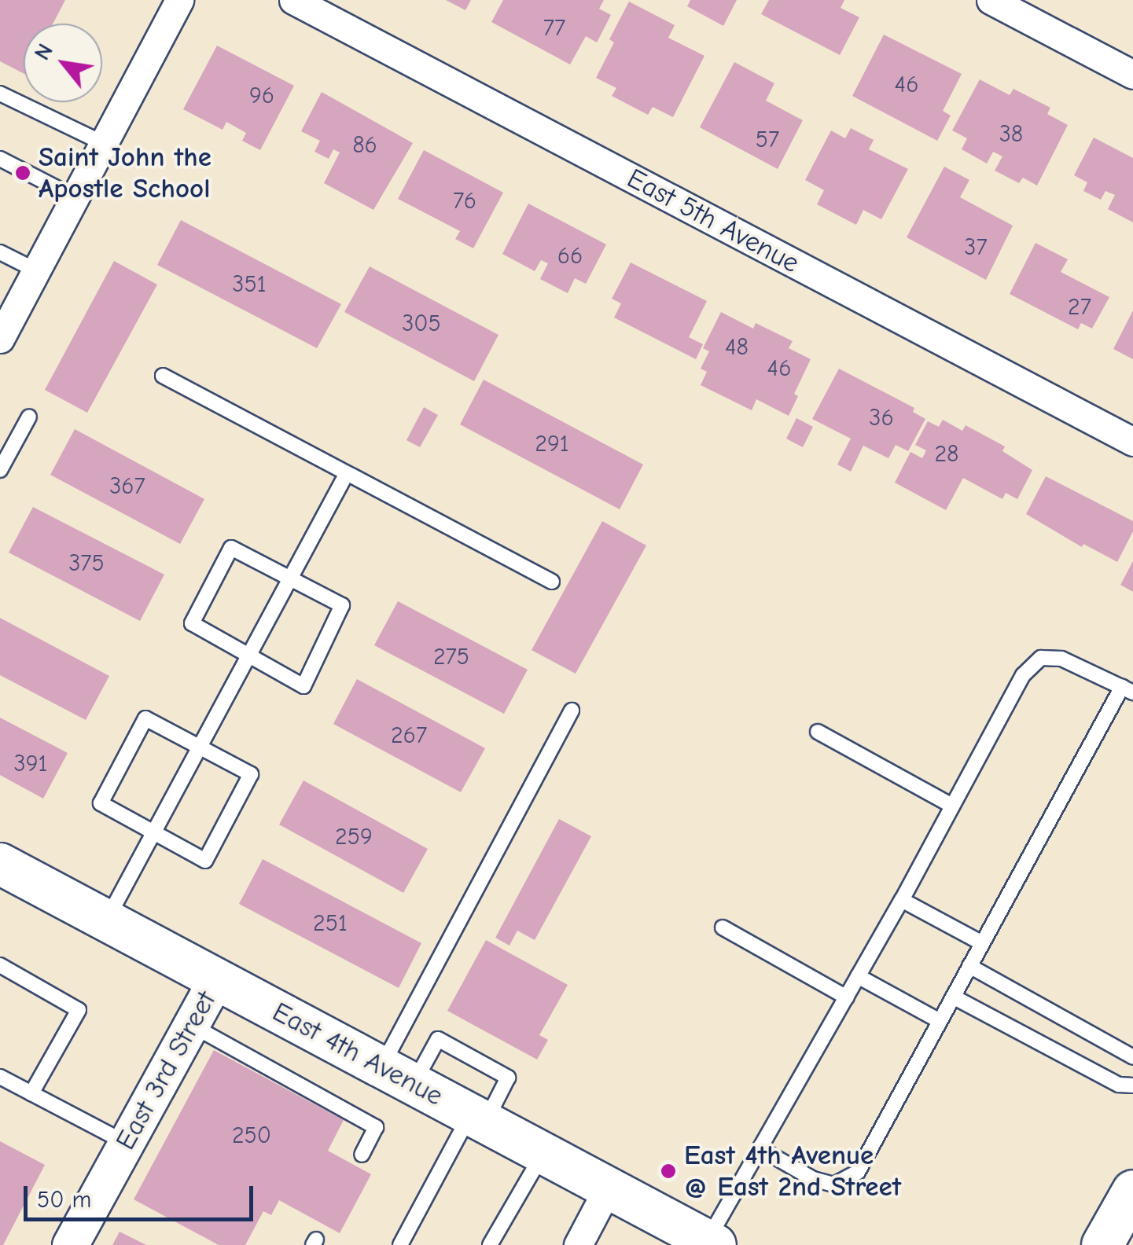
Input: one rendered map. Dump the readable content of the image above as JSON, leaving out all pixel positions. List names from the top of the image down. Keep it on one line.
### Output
{"streets":{"main road":["East 4th Avenue"],"street":["East 5th Avenue","East 3rd Street"]},"crossings":[["East 4th Avenue","East 3rd Street"]],"places":["Saint John the Apostle School","East 4th Avenue @ East 2nd Street"],"house_numbers":["77","46","96","38","57","86","76","37","66","351","27","305","48","46","36","291","28","367","375","275","267","391","259","251","250"],"scale_bar":"50 m","north":"top left"}
